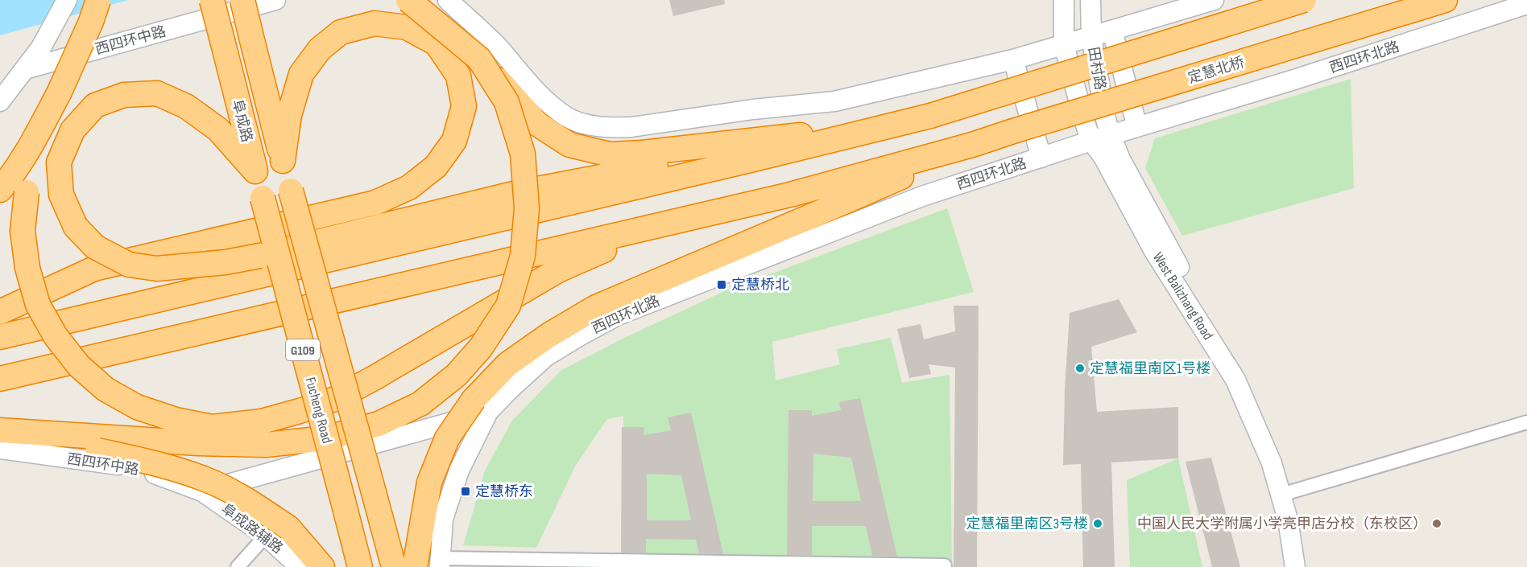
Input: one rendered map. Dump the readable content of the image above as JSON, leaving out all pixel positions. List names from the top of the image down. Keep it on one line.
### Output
{"streets":{"highway":["定慧北桥","阜成路","G109","Fucheng Road"],"main road":["西四环中路","西四环北路","田村路","West Balizhang Road","阜成路辅路"]},"crossings":[["西四环中路","阜成路辅路"],["西四环北路","田村路"],["西四环北路","West Balizhang Road"],["田村路","West Balizhang Road"],["阜成路","Fucheng Road"]],"places":{"transit":["定慧桥北","定慧桥东"],"other":["定慧福里南区1号楼","定慧福里南区3号楼","中国人民大学附属小学亮甲店分校（东校区）"]}}
